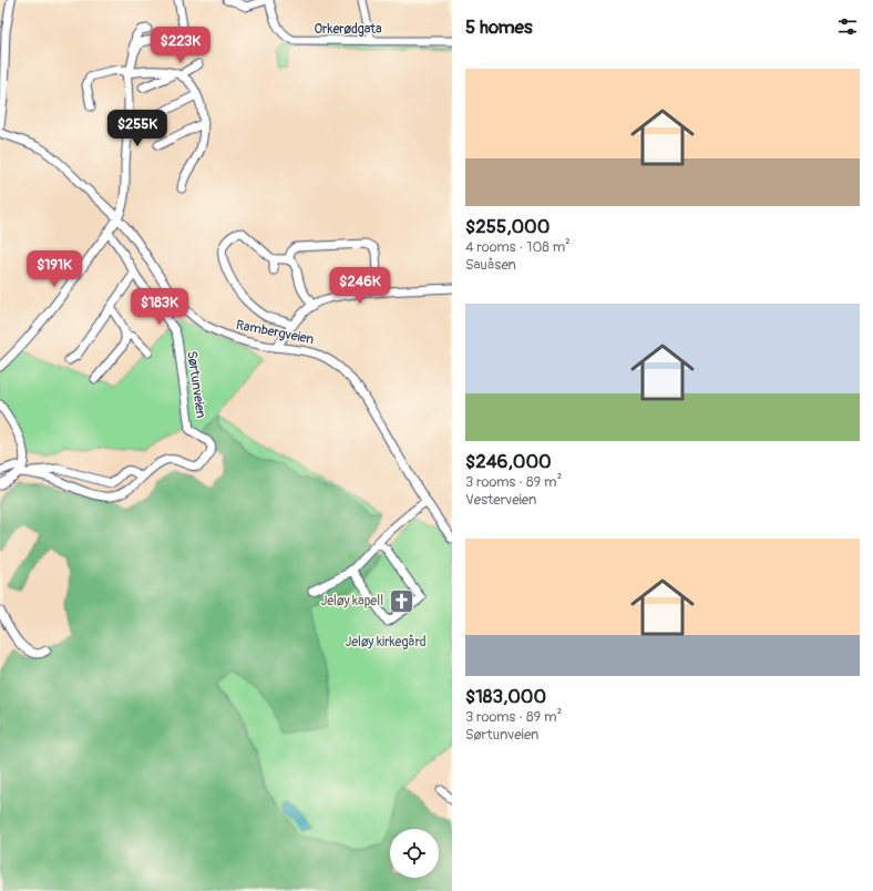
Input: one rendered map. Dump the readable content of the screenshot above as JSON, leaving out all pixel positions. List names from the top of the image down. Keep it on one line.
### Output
{"streets":{"street":["Orkerødgata","Rambergveien","Sørtunveien"]},"parks":["Jeløy kirkegård"],"places":{"church":["Jeløy kapell"]},"page":{"heading":"5 homes","price":["$223K","$255K","$191K","$246K","$183K"],"list":[{"name":"$255,000","note":"4 rooms · 108 m² · Sauåsen"},{"name":"$246,000","note":"3 rooms · 89 m² · Vesterveien"},{"name":"$183,000","note":"3 rooms · 89 m² · Sørtunveien"}]}}
